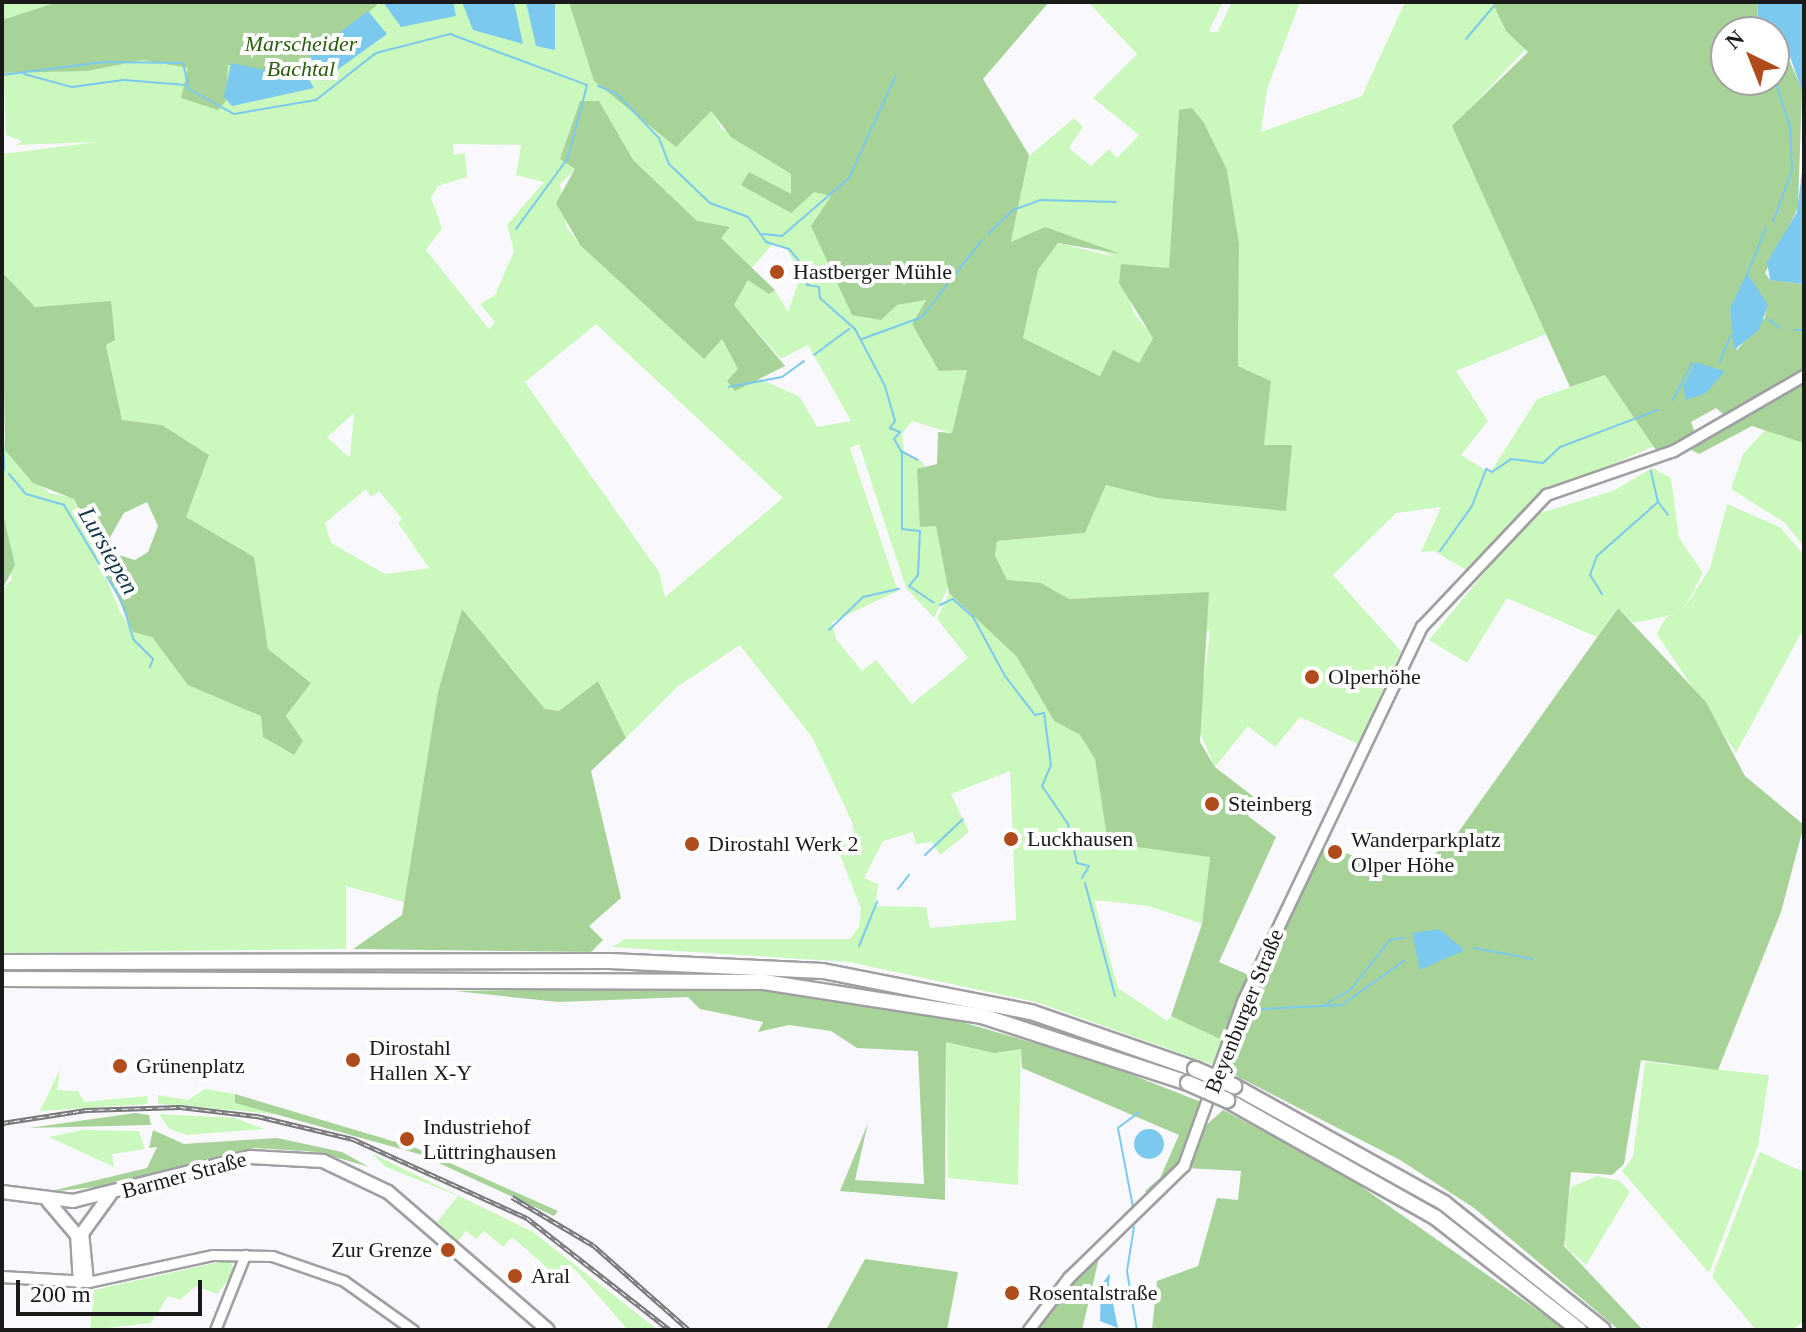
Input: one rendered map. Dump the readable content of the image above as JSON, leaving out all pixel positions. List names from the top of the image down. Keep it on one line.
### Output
{"streets":{"main road":["Beyenburger Straße","Barmer Straße"]},"water":["Lursiepen"],"parks":["Marscheider Bachtal"],"places":["Hastberger Mühle","Olperhöhe","Steinberg","Luckhausen","Dirostahl Werk 2","Wanderparkplatz Olper Höhe","Dirostahl Hallen X-Y","Grünenplatz","Industriehof Lüttringhausen","Zur Grenze","Aral","Rosentalstraße"],"scale_bar":"200 m","north":"top left"}
